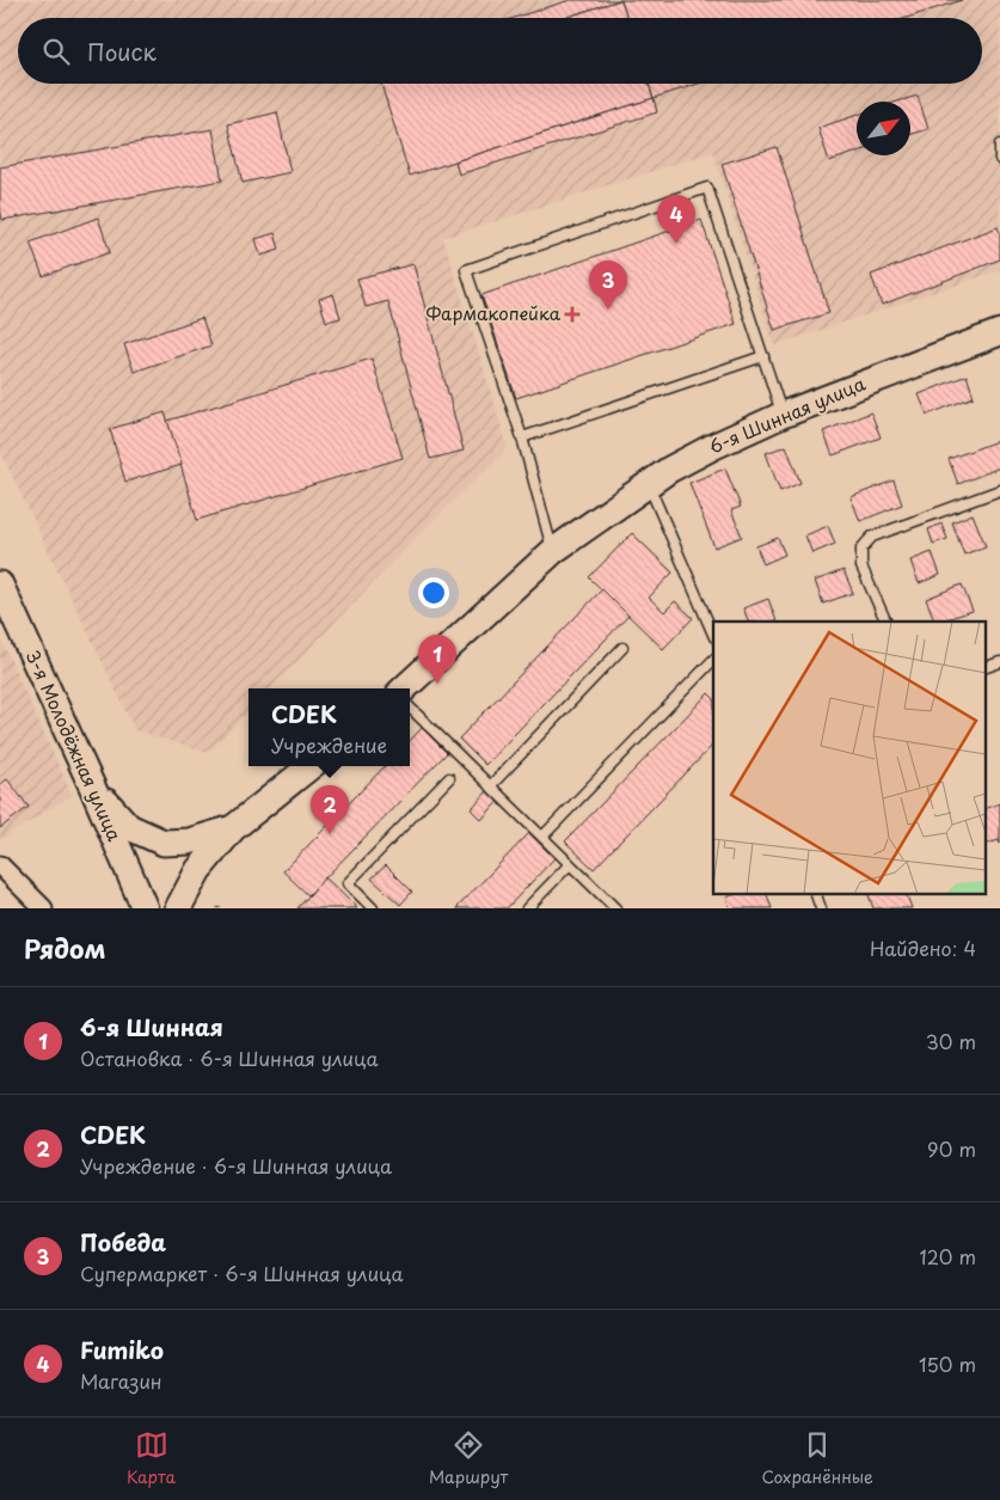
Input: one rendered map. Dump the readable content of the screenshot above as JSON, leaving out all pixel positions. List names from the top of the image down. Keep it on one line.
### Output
{"streets":{"main road":["6-я Шинная улица","3-я Молодёжная улица"]},"places":{"health":["Фармакопейка"]},"north":"top right","page":{"search":"Поиск","pins":["4","3","1","2"],"popup":["CDEK","Учреждение"],"heading":["Рядом","Найдено: 4"],"list":[{"mark":"1","name":"6-я Шинная","note":"Остановка · 6-я Шинная улица","value":"30 m"},{"mark":"2","name":"CDEK","note":"Учреждение · 6-я Шинная улица","value":"90 m"},{"mark":"3","name":"Победа","note":"Супермаркет · 6-я Шинная улица","value":"120 m"},{"mark":"4","name":"Fumiko","note":"Магазин","value":"150 m"}],"nav":["Карта","Маршрут","Сохранённые"]}}
